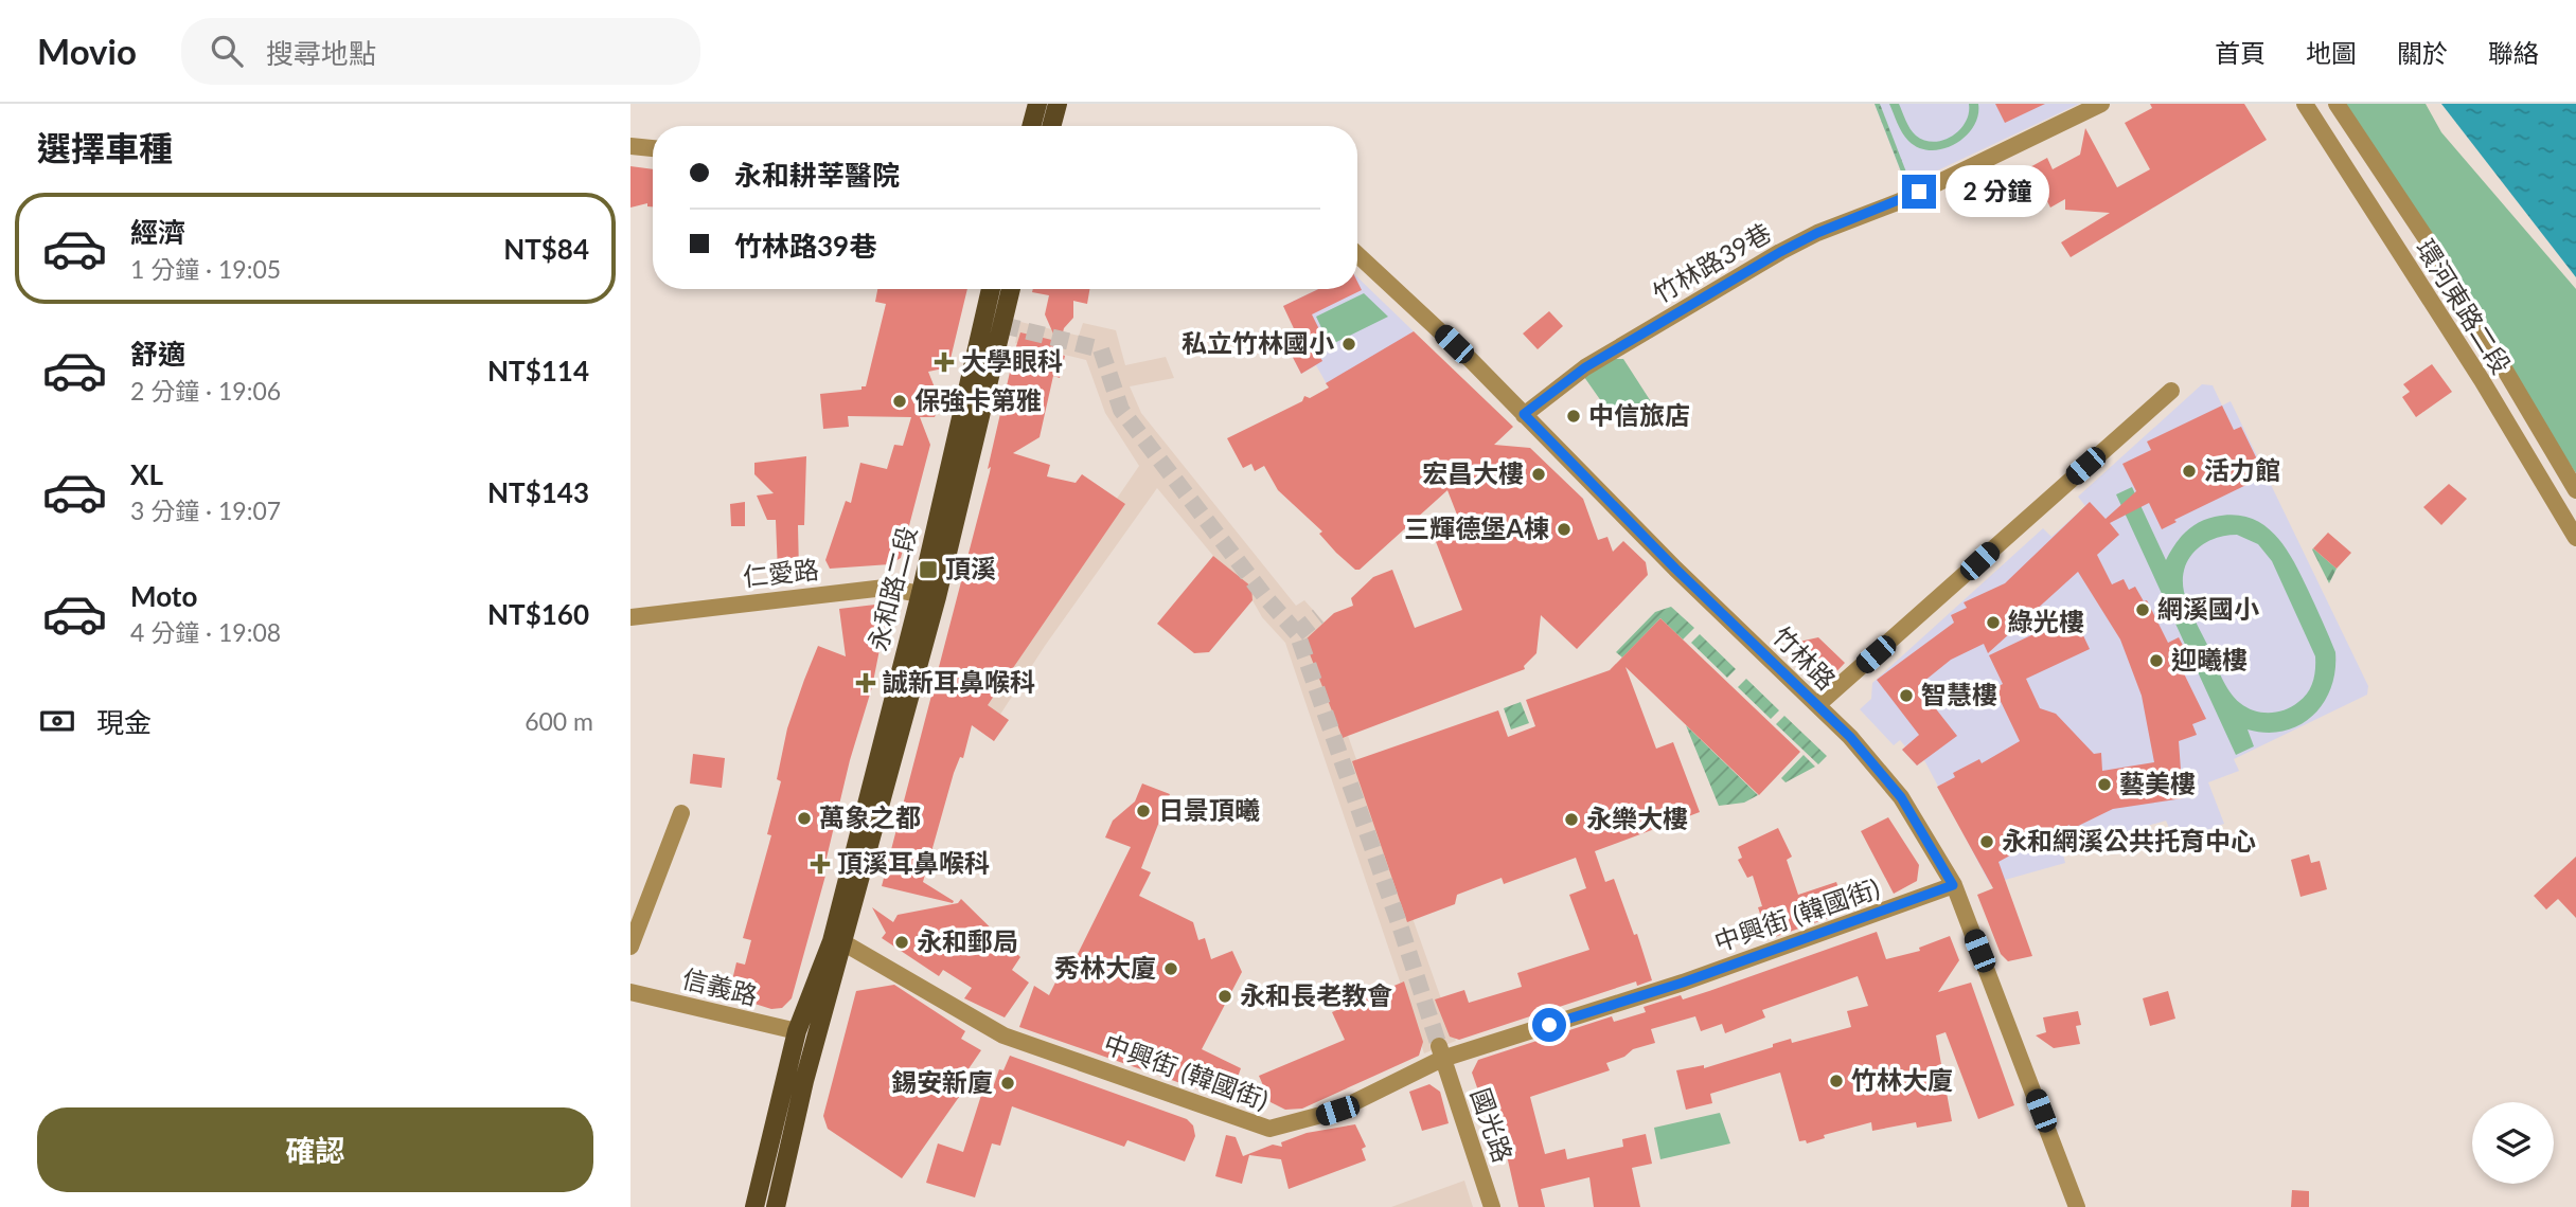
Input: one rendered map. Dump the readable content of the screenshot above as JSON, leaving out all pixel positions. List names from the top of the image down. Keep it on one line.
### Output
{"streets":{"main road":["永和路二段"],"street":["竹林路39巷","環河東路二段","仁愛路","竹林路","中興街 (韓國街)","信義路","國光路"]},"crossings":[["竹林路39巷","竹林路"],["仁愛路","永和路二段"],["永和路二段","中興街 (韓國街)"],["永和路二段","信義路"],["竹林路","中興街 (韓國街)"],["中興街 (韓國街)","國光路"]],"places":{"other":["私立竹林國小","保強卡第雅","中信旅店","活力館","宏昌大樓","三輝德堡A棟","網溪國小","綠光樓","迎曦樓","智慧樓","藝美樓","日景頂曦","萬象之都","永樂大樓","永和網溪公共托育中心","永和郵局","秀林大廈","永和長老教會","竹林大廈","錫安新廈"],"health":["大學眼科","誠新耳鼻喉科","頂溪耳鼻喉科"],"transit":["頂溪"]},"page":{"header":"Movio","search":"搜尋地點","nav":["首頁","地圖","關於","聯絡"],"heading":"選擇車種","banner":["永和耕莘醫院","竹林路39巷"],"bubble":"2 分鐘","list":[{"name":"經濟","note":"1 分鐘 · 19:05","value":"NT$84"},{"name":"舒適","note":"2 分鐘 · 19:06","value":"NT$114"},{"name":"XL","note":"3 分鐘 · 19:07","value":"NT$143"},{"name":"Moto","note":"4 分鐘 · 19:08","value":"NT$160"}],"pay":["現金","600 m"],"buttons":"確認"}}
